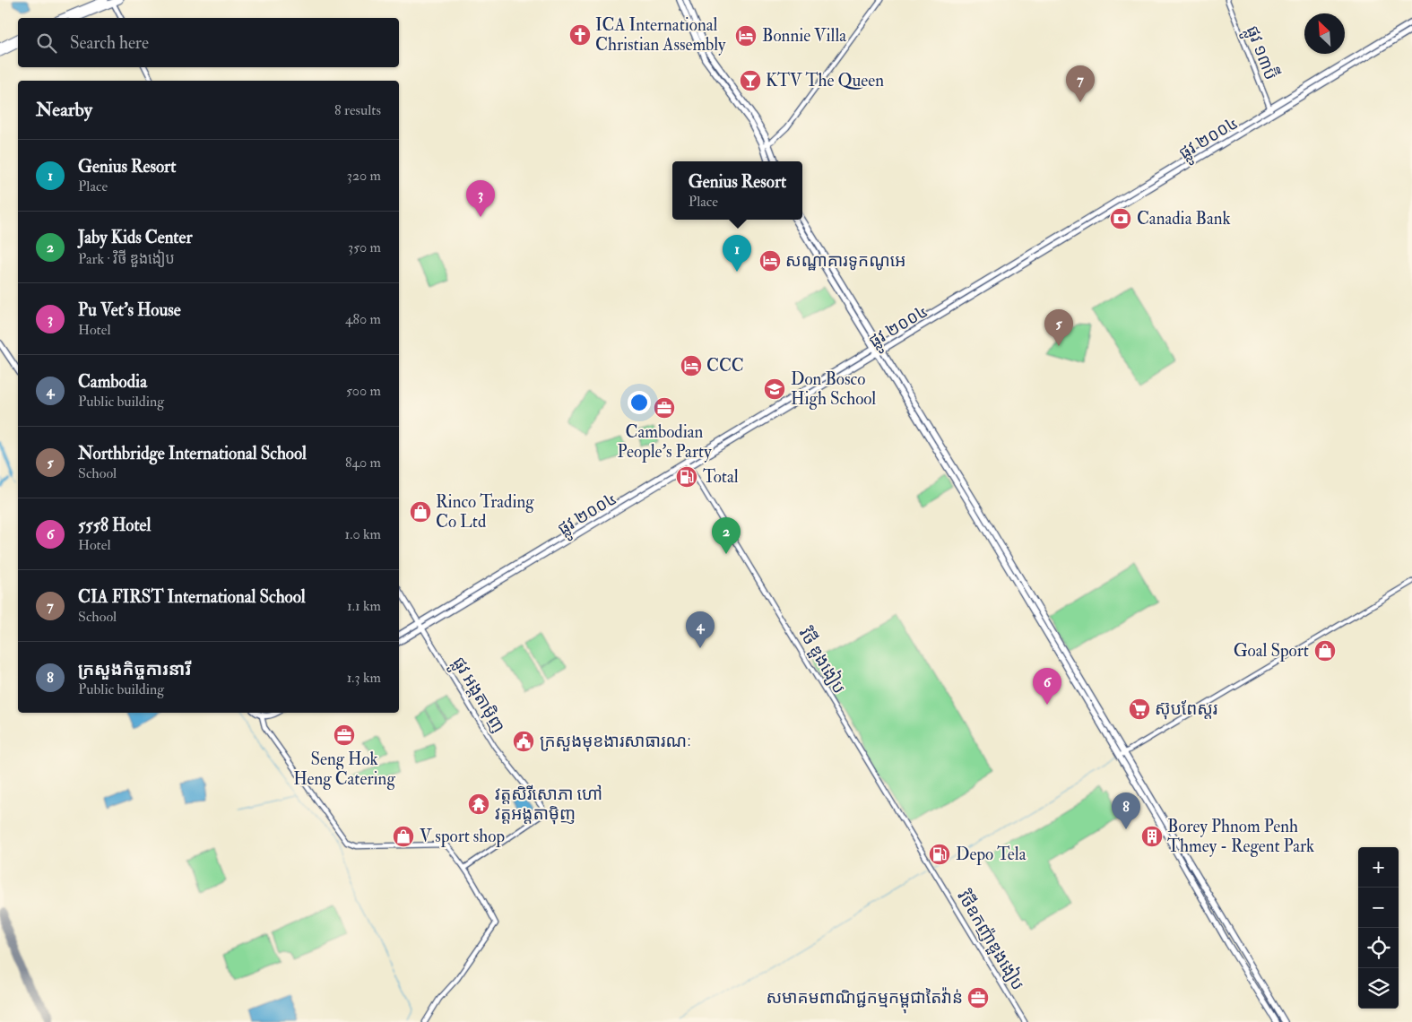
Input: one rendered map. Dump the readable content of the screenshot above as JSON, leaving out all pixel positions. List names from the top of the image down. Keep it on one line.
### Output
{"streets":{"main road":["ផ្លូវ ២០០៤"],"street":["ផ្លូវ ១៣ប៊ី","វិថី ឌួងងៀប","ផ្លូវ អង្តតាម៉ិញ","វិថីឧកញ៉ាឌួងងៀប"]},"crossings":[["ផ្លូវ ១៣ប៊ី","ផ្លូវ ២០០៤"],["ផ្លូវ ២០០៤","វិថី ឌួងងៀប"],["ផ្លូវ ២០០៤","ផ្លូវ អង្តតាម៉ិញ"],["វិថី ឌួងងៀប","វិថីឧកញ៉ាឌួងងៀប"]],"places":{"church":["ICA International Christian Assembly"],"hotel":["Bonnie Villa","សណ្ឋាគារទូកណូអេ","CCC"],"bar":["KTV The Queen"],"bank":["Canadia Bank"],"school or university":["Don Bosco High School"],"office":["Cambodian People's Party","Seng Hok Heng Catering","សមាគមពាណិជ្ជកម្មកម្ពុជាតៃវ៉ាន់"],"fuel station":["Total","Depo Tela"],"shop":["Rinco Trading Co Ltd","Goal Sport","V sport shop"],"supermarket":["ស៊ុបពែស្តរ"],"public building":["ក្រសួងមុខងារសាធារណៈ"],"temple":["វត្តសិរីសោភា ហៅ វត្តអង្តតាម៉ិញ"],"building":["Borey Phnom Penh Thmey - Regent Park"]},"north":"top left","page":{"search":"Search here","pins":["7","3","1","5","2","4","6","8"],"heading":["Nearby","8 results"],"list":[{"mark":"1","name":"Genius Resort","note":"Place","value":"320 m"},{"mark":"2","name":"Jaby Kids Center","note":"Park · វិថី ឌួងងៀប","value":"350 m"},{"mark":"3","name":"Pu Vet's House","note":"Hotel","value":"480 m"},{"mark":"4","name":"Cambodia","note":"Public building","value":"500 m"},{"mark":"5","name":"Northbridge International School","note":"School","value":"840 m"},{"mark":"6","name":"5558 Hotel","note":"Hotel","value":"1.0 km"},{"mark":"7","name":"CIA FIRST International School","note":"School","value":"1.1 km"},{"mark":"8","name":"ក្រសួងកិច្ចការនារី","note":"Public building","value":"1.3 km"}],"popup":["Genius Resort","Place"],"map_buttons":["+","−"]}}
